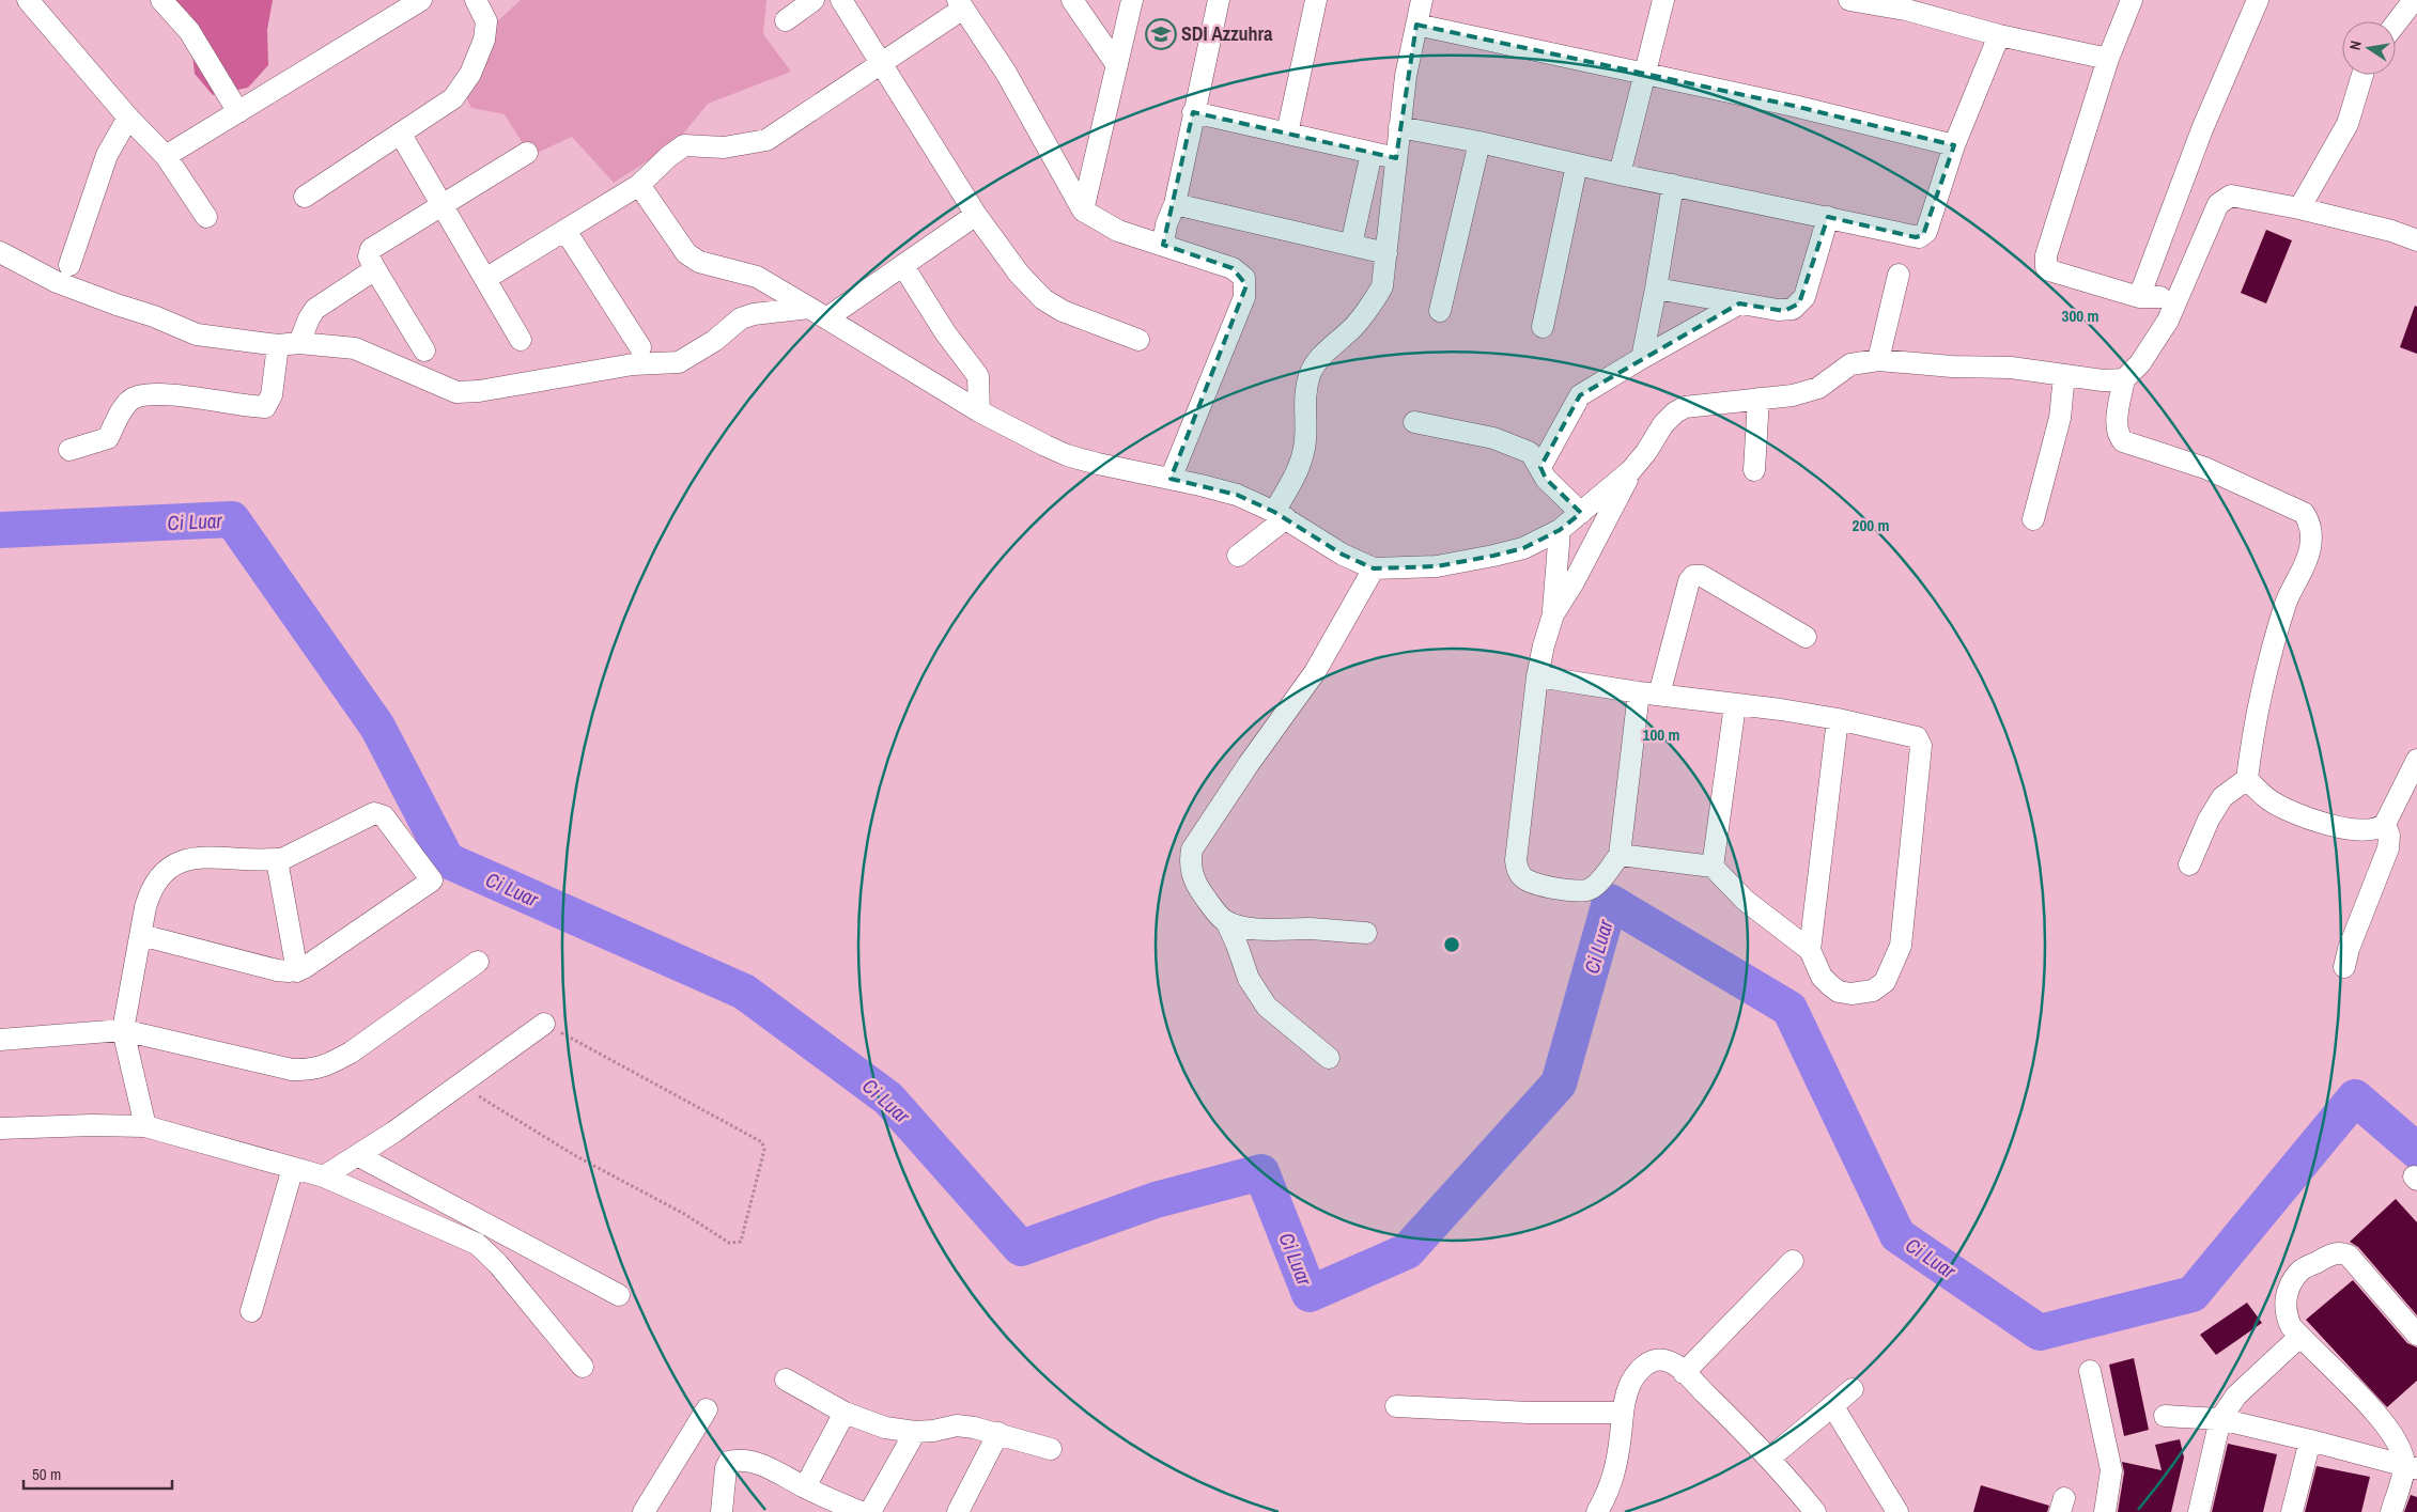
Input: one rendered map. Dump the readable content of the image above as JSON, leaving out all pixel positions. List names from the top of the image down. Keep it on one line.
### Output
{"water":["Ci Luar"],"places":{"school or university":["SDI Azzuhra"]},"scale_bar":"50 m","north":"left","rings":["300 m","200 m","100 m"]}
